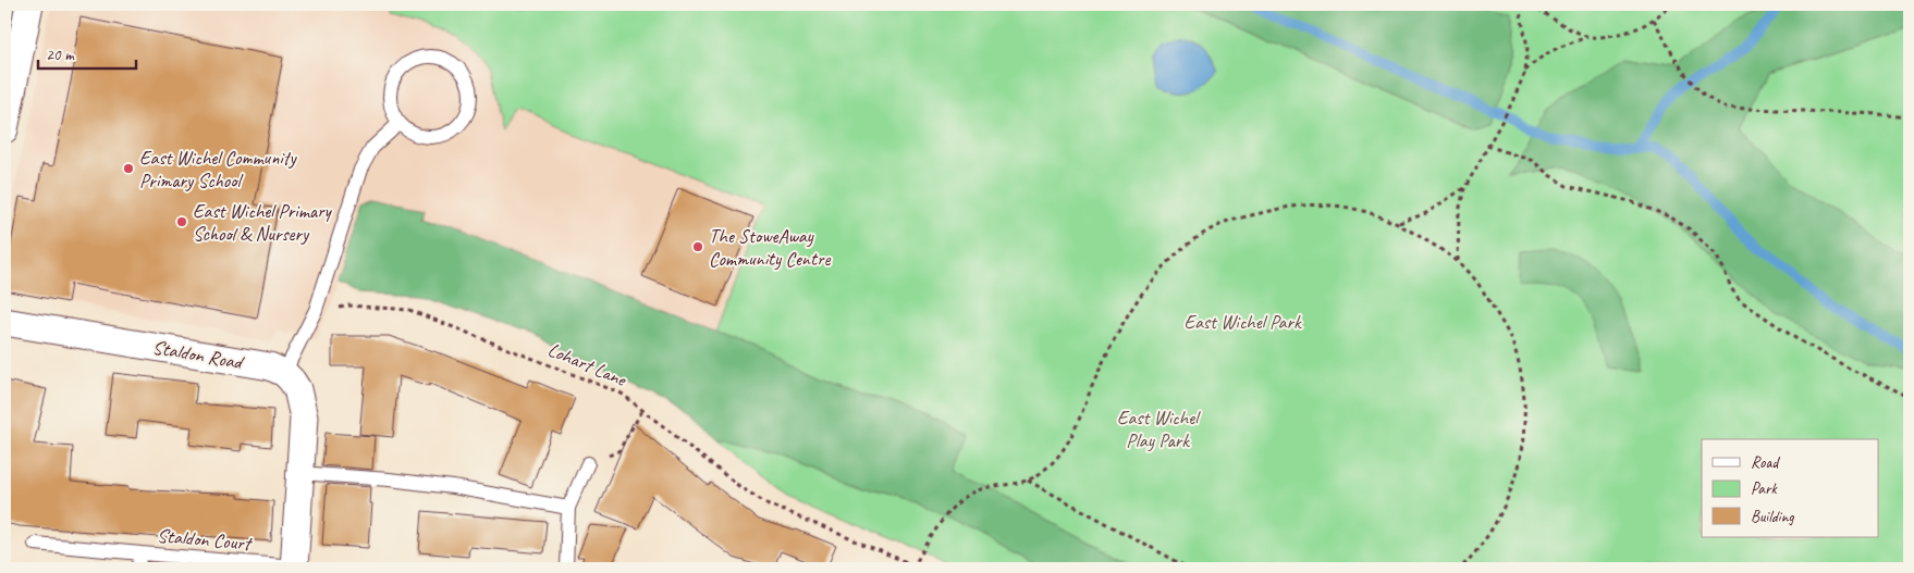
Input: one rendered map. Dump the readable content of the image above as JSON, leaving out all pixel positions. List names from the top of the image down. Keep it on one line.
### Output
{"streets":{"street":["Staldon Road"],"lane":["Staldon Court"],"path":["Lohart Lane"]},"parks":["East Wichel Park","East Wichel Play Park"],"places":["East Wichel Community Primary School","East Wichel Primary School & Nursery","The StoweAway Community Centre"],"legend":["Road","Park","Building"],"scale_bar":"20 m"}
